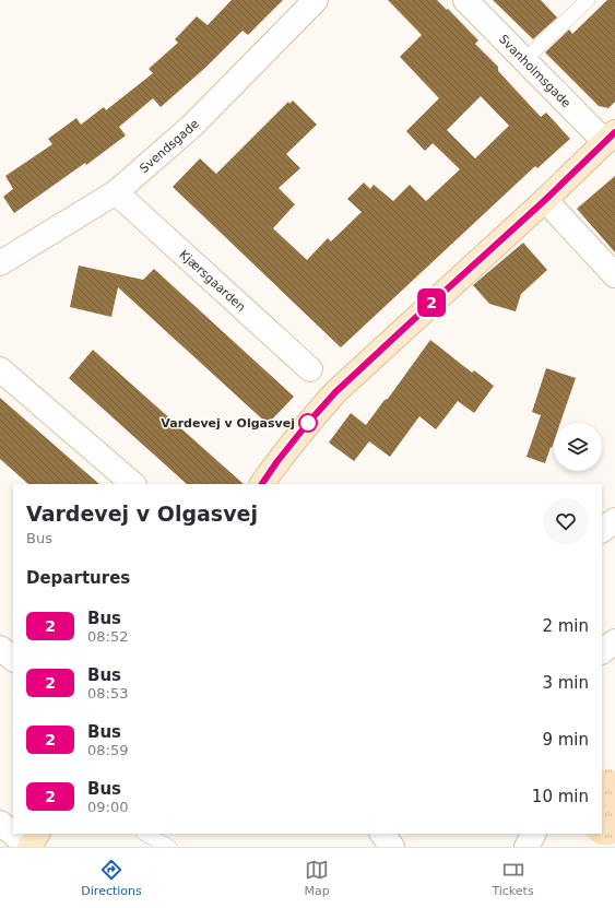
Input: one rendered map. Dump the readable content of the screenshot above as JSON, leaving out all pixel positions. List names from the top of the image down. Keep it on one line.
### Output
{"streets":{"street":["Svanholmsgade","Svendsgade","Kjærsgaarden"]},"crossings":[["Svendsgade","Kjærsgaarden"]],"places":["Vardevej v Olgasvej"],"lines":["bus line 2"],"page":{"on_map":"2","heading":[["Vardevej v Olgasvej","Bus"],"Departures"],"list":[{"mark":"2","name":"Bus","note":"08:52","value":"2 min"},{"mark":"2","name":"Bus","note":"08:53","value":"3 min"},{"mark":"2","name":"Bus","note":"08:59","value":"9 min"},{"mark":"2","name":"Bus","note":"09:00","value":"10 min"}],"tabs":["Directions","Map","Tickets"]}}
